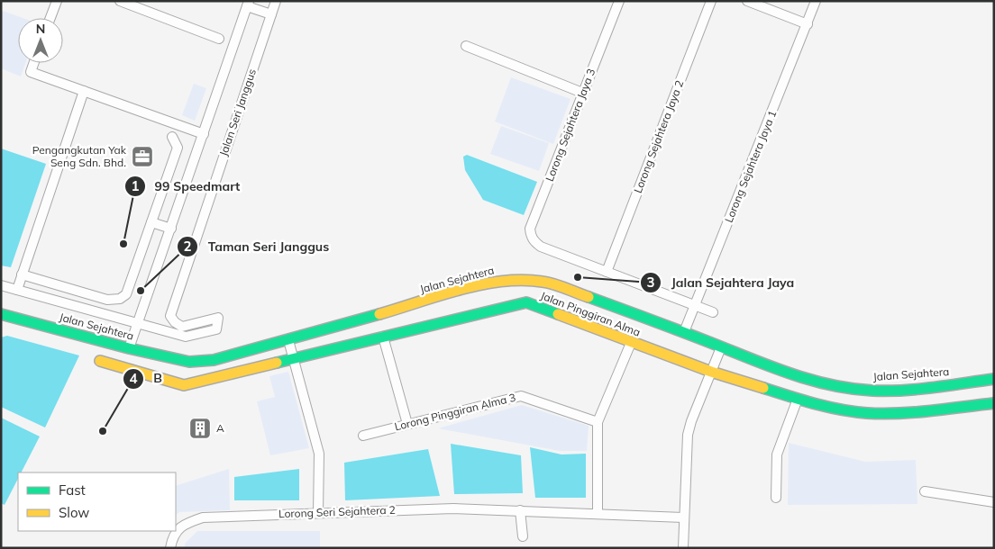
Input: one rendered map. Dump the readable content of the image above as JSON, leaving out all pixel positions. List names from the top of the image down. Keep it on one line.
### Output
{"streets":{"main road":["Jalan Sejahtera","Jalan Pinggiran Alma"],"street":["Jalan Seri Janggus","Lorong Sejahtera Jaya 3","Lorong Sejahtera Jaya 2","Lorong Sejahtera Jaya 1","Lorong Pinggiran Alma 3","Lorong Seri Sejahtera 2"]},"crossings":[["Lorong Sejahtera Jaya 3","Lorong Sejahtera Jaya 2"],["Lorong Sejahtera Jaya 1","Jalan Sejahtera"]],"places":{"office":["Pengangkutan Yak Seng Sdn. Bhd."],"other":["99 Speedmart","Jalan Sejahtera Jaya","Taman Seri Janggus","B"],"building":["A"]},"legend":["Fast","Slow"],"north":"top"}
